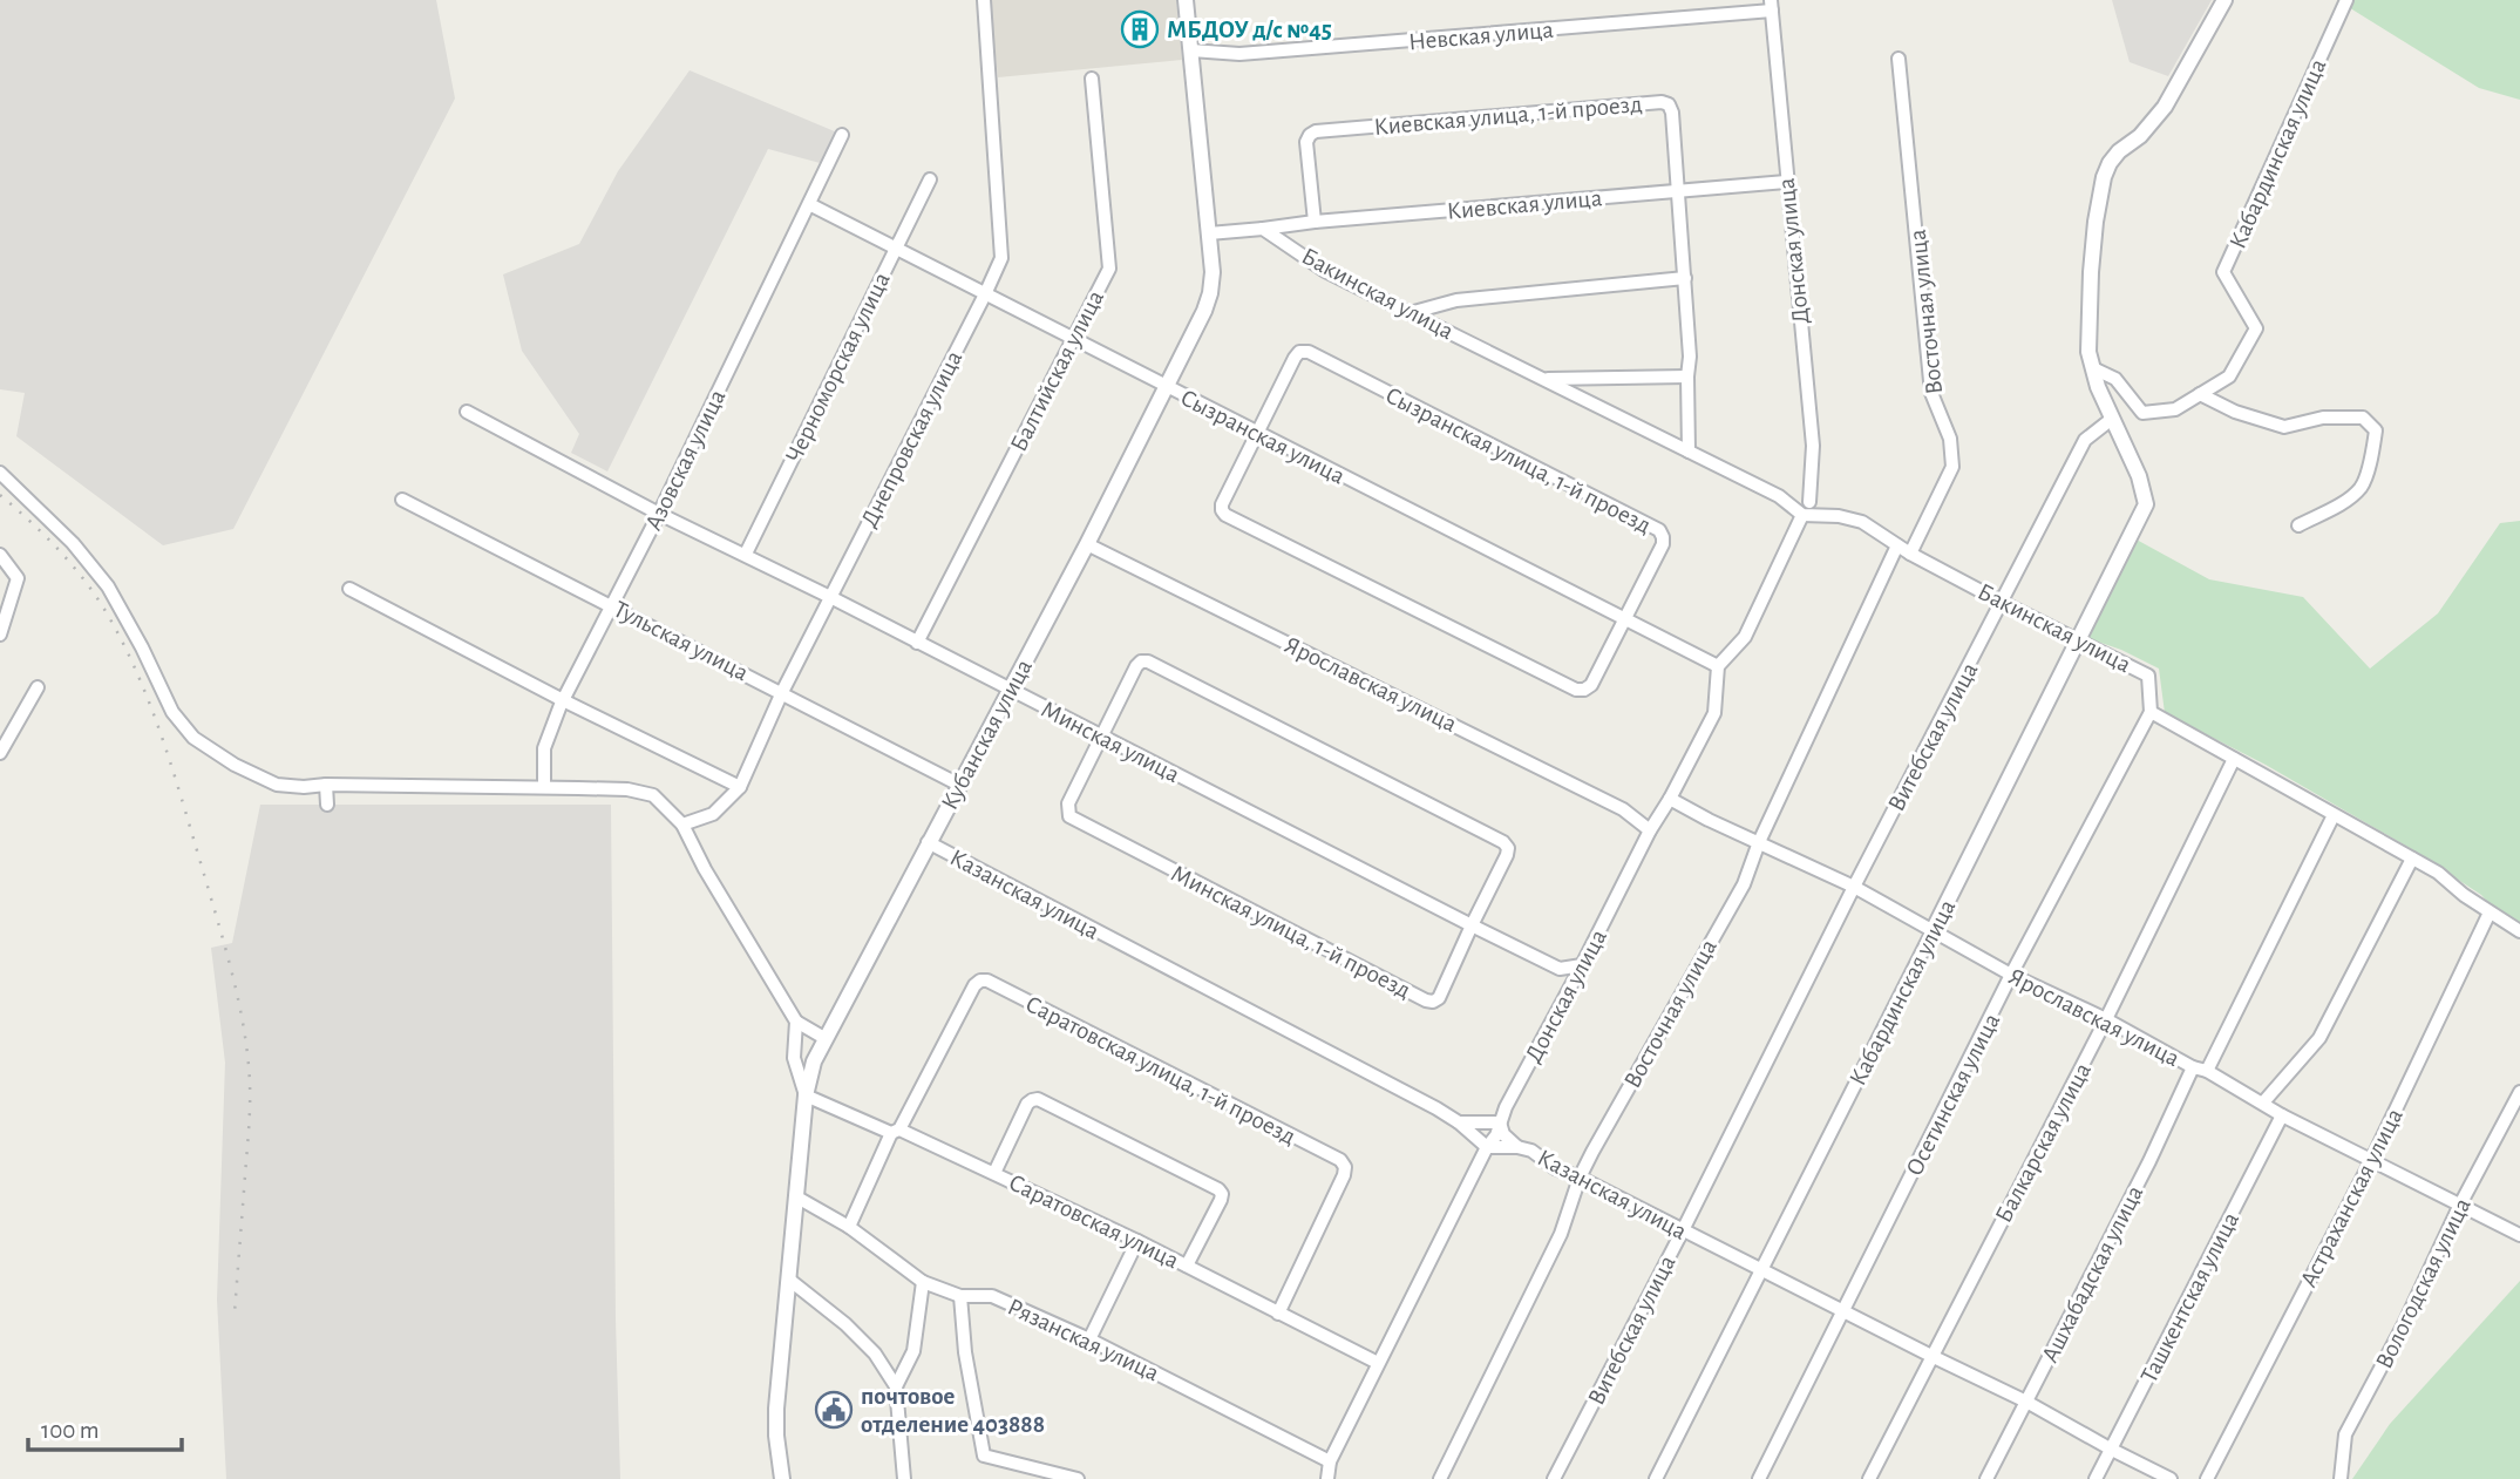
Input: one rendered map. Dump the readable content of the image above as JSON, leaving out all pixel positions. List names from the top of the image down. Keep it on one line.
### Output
{"streets":{"street":["Невская улица","Киевская улица, 1-й проезд","Кабардинская улица","Киевская улица","Донская улица","Бакинская улица","Восточная улица","Черноморская улица","Балтийская улица","Сызранская улица","Днепровская улица","Азовская улица","Сызранская улица, 1-й проезд","Тульская улица","Ярославская улица","Кубанская улица","Витебская улица","Минская улица","Казанская улица","Минская улица, 1-й проезд","Саратовская улица, 1-й проезд","Осетинская улица","Балкарская улица","Астраханская улица","Саратовская улица","Ашхабадская улица","Вологодская улица","Ташкентская улица","Рязанская улица"]},"crossings":[["Невская улица","Донская улица"],["Невская улица","Кубанская улица"],["Киевская улица, 1-й проезд","Киевская улица"],["Киевская улица, 1-й проезд","Бакинская улица"],["Кабардинская улица","Бакинская улица"],["Кабардинская улица","Ярославская улица"],["Кабардинская улица","Витебская улица"],["Кабардинская улица","Казанская улица"],["Киевская улица","Донская улица"],["Киевская улица","Бакинская улица"],["Донская улица","Сызранская улица"],["Донская улица","Ярославская улица"],["Донская улица","Минская улица"],["Донская улица","Казанская улица"],["Донская улица","Саратовская улица"],["Донская улица","Рязанская улица"],["Бакинская улица","Восточная улица"],["Бакинская улица","Витебская улица"],["Бакинская улица","Осетинская улица"],["Восточная улица","Ярославская улица"],["Восточная улица","Казанская улица"],["Черноморская улица","Сызранская улица"],["Черноморская улица","Минская улица"],["Балтийская улица","Сызранская улица"],["Балтийская улица","Минская улица"],["Сызранская улица","Днепровская улица"],["Сызранская улица","Азовская улица"],["Сызранская улица","Сызранская улица, 1-й проезд"],["Сызранская улица","Кубанская улица"],["Днепровская улица","Тульская улица"],["Днепровская улица","Минская улица"],["Азовская улица","Тульская улица"],["Азовская улица","Минская улица"],["Тульская улица","Кубанская улица"],["Ярославская улица","Кубанская улица"],["Ярославская улица","Витебская улица"],["Ярославская улица","Осетинская улица"],["Ярославская улица","Балкарская улица"],["Ярославская улица","Астраханская улица"],["Ярославская улица","Ашхабадская улица"],["Ярославская улица","Вологодская улица"],["Ярославская улица","Ташкентская улица"],["Кубанская улица","Минская улица"],["Кубанская улица","Казанская улица"],["Кубанская улица","Саратовская улица"],["Кубанская улица","Рязанская улица"],["Витебская улица","Казанская улица"],["Минская улица","Минская улица, 1-й проезд"],["Казанская улица","Осетинская улица"],["Казанская улица","Балкарская улица"],["Казанская улица","Ашхабадская улица"],["Казанская улица","Ташкентская улица"],["Саратовская улица, 1-й проезд","Саратовская улица"]],"places":{"building":["МБДОУ д/с №45"],"public building":["почтовое отделение 403888"]},"scale_bar":"100 m"}
